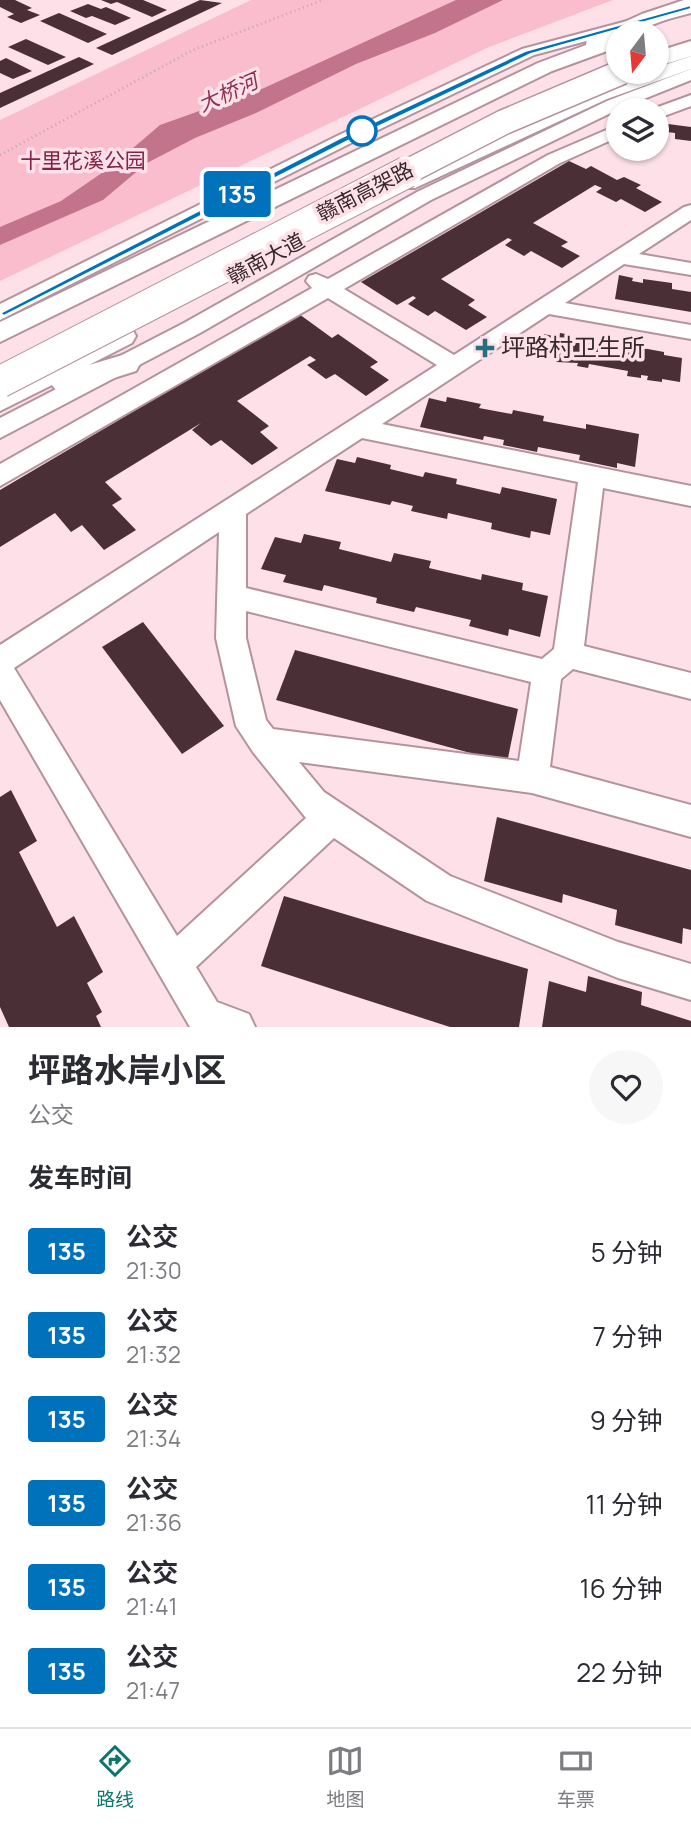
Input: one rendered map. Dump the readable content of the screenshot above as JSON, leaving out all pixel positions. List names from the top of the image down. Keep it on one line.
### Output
{"streets":{"highway":["赣南高架路"],"main road":["赣南大道"]},"water":["大桥河"],"parks":["十里花溪公园"],"places":{"health":["坪路村卫生所"]},"lines":["bus line 135"],"north":"bottom","page":{"on_map":"135","heading":[["坪路水岸小区","公交"],"发车时间"],"list":[{"mark":"135","name":"公交","note":"21:30","value":"5 分钟"},{"mark":"135","name":"公交","note":"21:32","value":"7 分钟"},{"mark":"135","name":"公交","note":"21:34","value":"9 分钟"},{"mark":"135","name":"公交","note":"21:36","value":"11 分钟"},{"mark":"135","name":"公交","note":"21:41","value":"16 分钟"},{"mark":"135","name":"公交","note":"21:47","value":"22 分钟"}],"tabs":["路线","地图","车票"]}}
